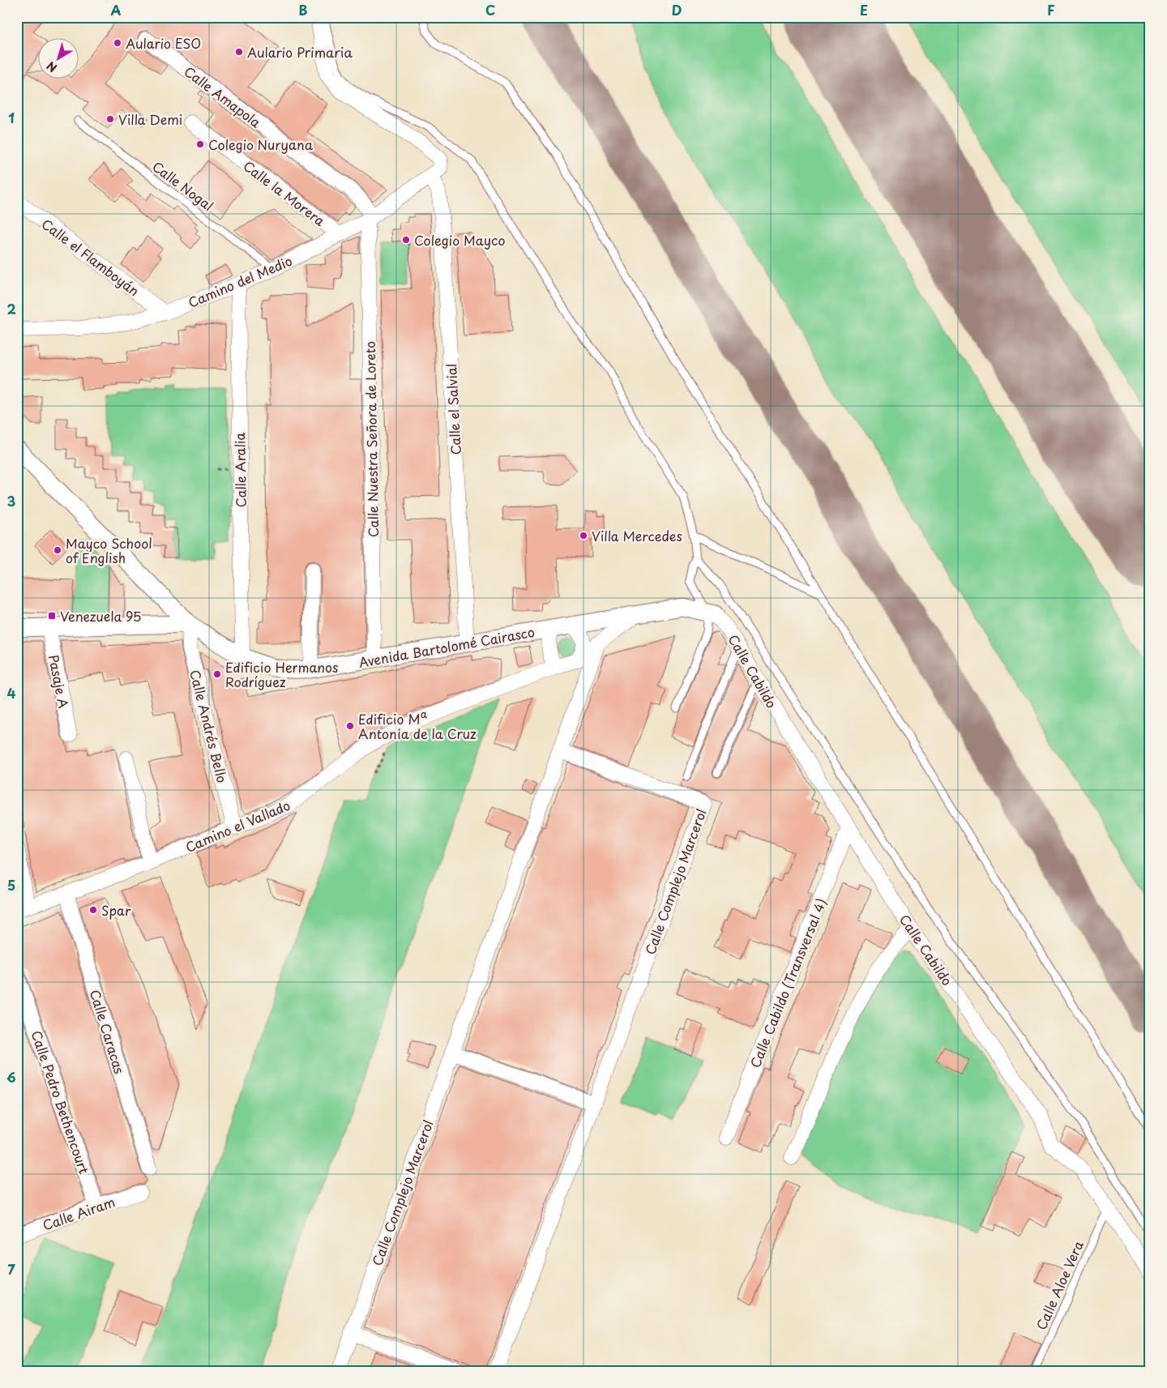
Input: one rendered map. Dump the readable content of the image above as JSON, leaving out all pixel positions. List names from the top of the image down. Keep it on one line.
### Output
{"streets":{"street":["Calle Amapola","Calle la Morera","Calle el Flamboyán","Camino del Medio","Calle el Salvial","Calle Nuestra Señora de Loreto","Calle Aralia","Avenida Bartolomé Cairasco","Calle Cabildo","Pasaje A","Calle Andrés Bello","Camino el Vallado","Calle Complejo Marcerol","Calle Cabildo (Transversal 4)","Calle Caracas","Calle Pedro Bethencourt","Calle Airam"],"lane":["Calle Nogal","Calle Aloe Vera"]},"crossings":[["Calle Amapola","Camino del Medio"],["Calle Amapola","Calle Nuestra Señora de Loreto"],["Calle Nogal","Camino del Medio"],["Calle la Morera","Camino del Medio"],["Calle el Flamboyán","Camino del Medio"],["Camino del Medio","Calle el Salvial"],["Camino del Medio","Calle Nuestra Señora de Loreto"],["Camino del Medio","Calle Aralia"],["Calle el Salvial","Avenida Bartolomé Cairasco"],["Calle Nuestra Señora de Loreto","Avenida Bartolomé Cairasco"],["Calle Aralia","Avenida Bartolomé Cairasco"],["Avenida Bartolomé Cairasco","Calle Cabildo"],["Avenida Bartolomé Cairasco","Calle Andrés Bello"],["Avenida Bartolomé Cairasco","Camino el Vallado"],["Calle Cabildo","Calle Cabildo (Transversal 4)"],["Calle Cabildo","Calle Aloe Vera"],["Calle Andrés Bello","Camino el Vallado"],["Camino el Vallado","Calle Complejo Marcerol"],["Camino el Vallado","Calle Caracas"],["Calle Pedro Bethencourt","Calle Airam"]],"places":{"other":["Aulario ESO","Aulario Primaria","Villa Demi","Colegio Nuryana","Colegio Mayco","Villa Mercedes","Mayco School of English","Edificio Hermanos Rodríguez","Edificio Mª Antonia de la Cruz","Spar"],"transit":["Venezuela 95"]},"north":"bottom left","grid":{"columns":["A","B","C","D","E","F"],"rows":["1","2","3","4","5","6","7"]}}
